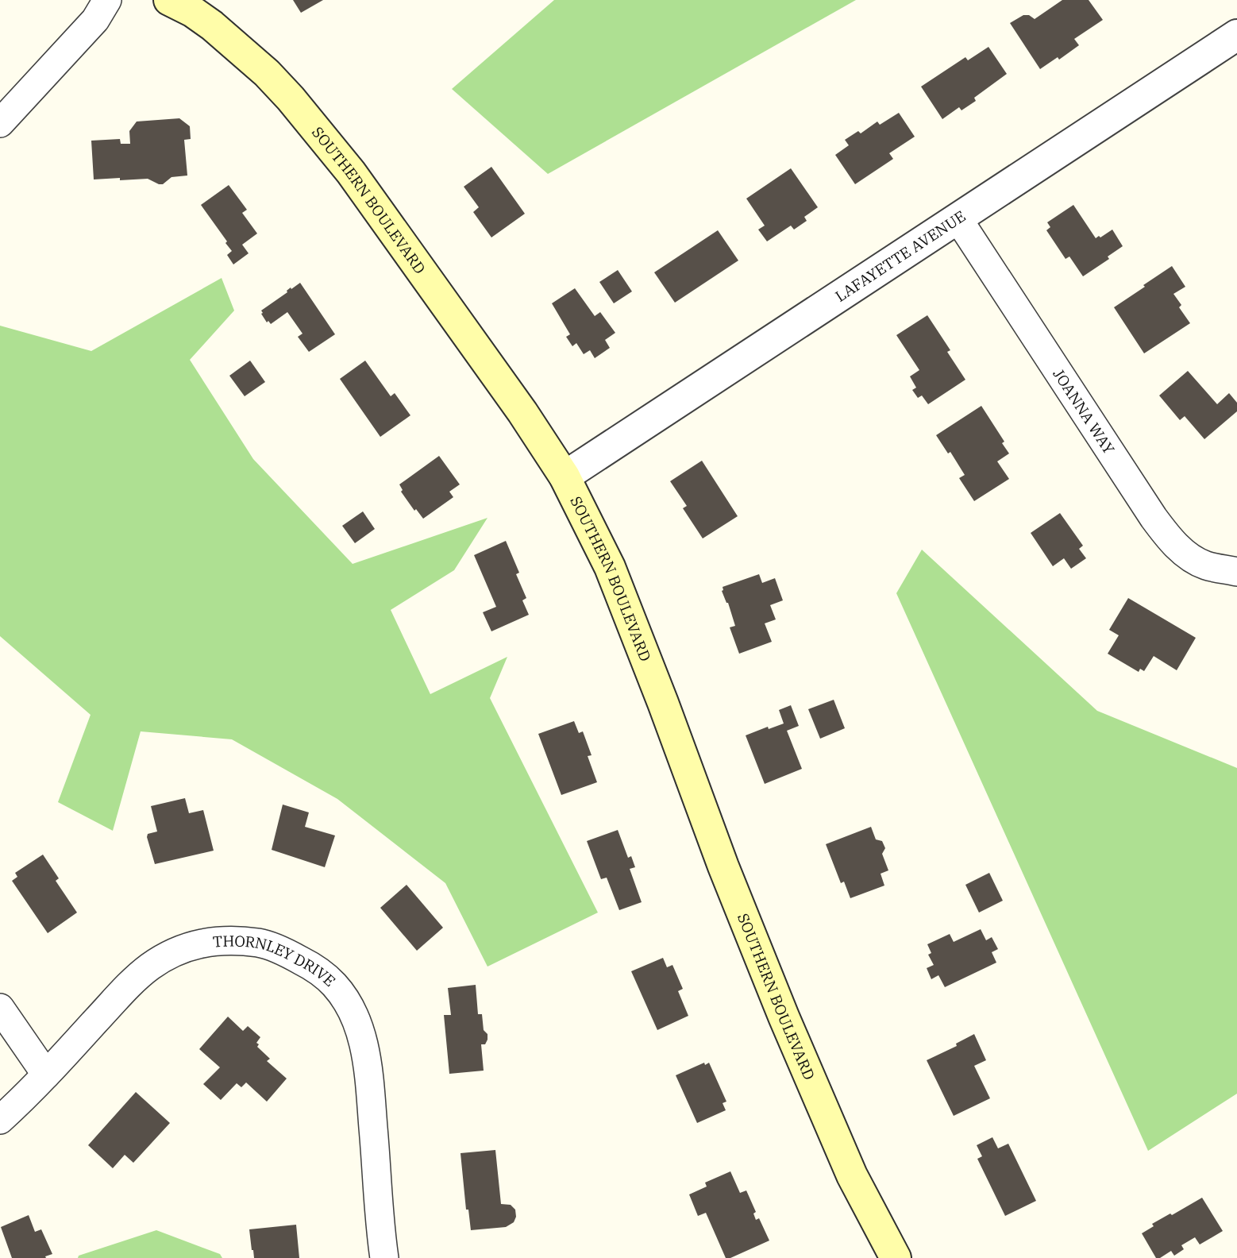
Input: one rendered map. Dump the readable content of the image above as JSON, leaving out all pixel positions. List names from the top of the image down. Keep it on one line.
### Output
{"streets":{"main road":["SOUTHERN BOULEVARD"],"street":["LAFAYETTE AVENUE","JOANNA WAY","THORNLEY DRIVE"]},"crossings":[["SOUTHERN BOULEVARD","LAFAYETTE AVENUE"],["LAFAYETTE AVENUE","JOANNA WAY"]]}
